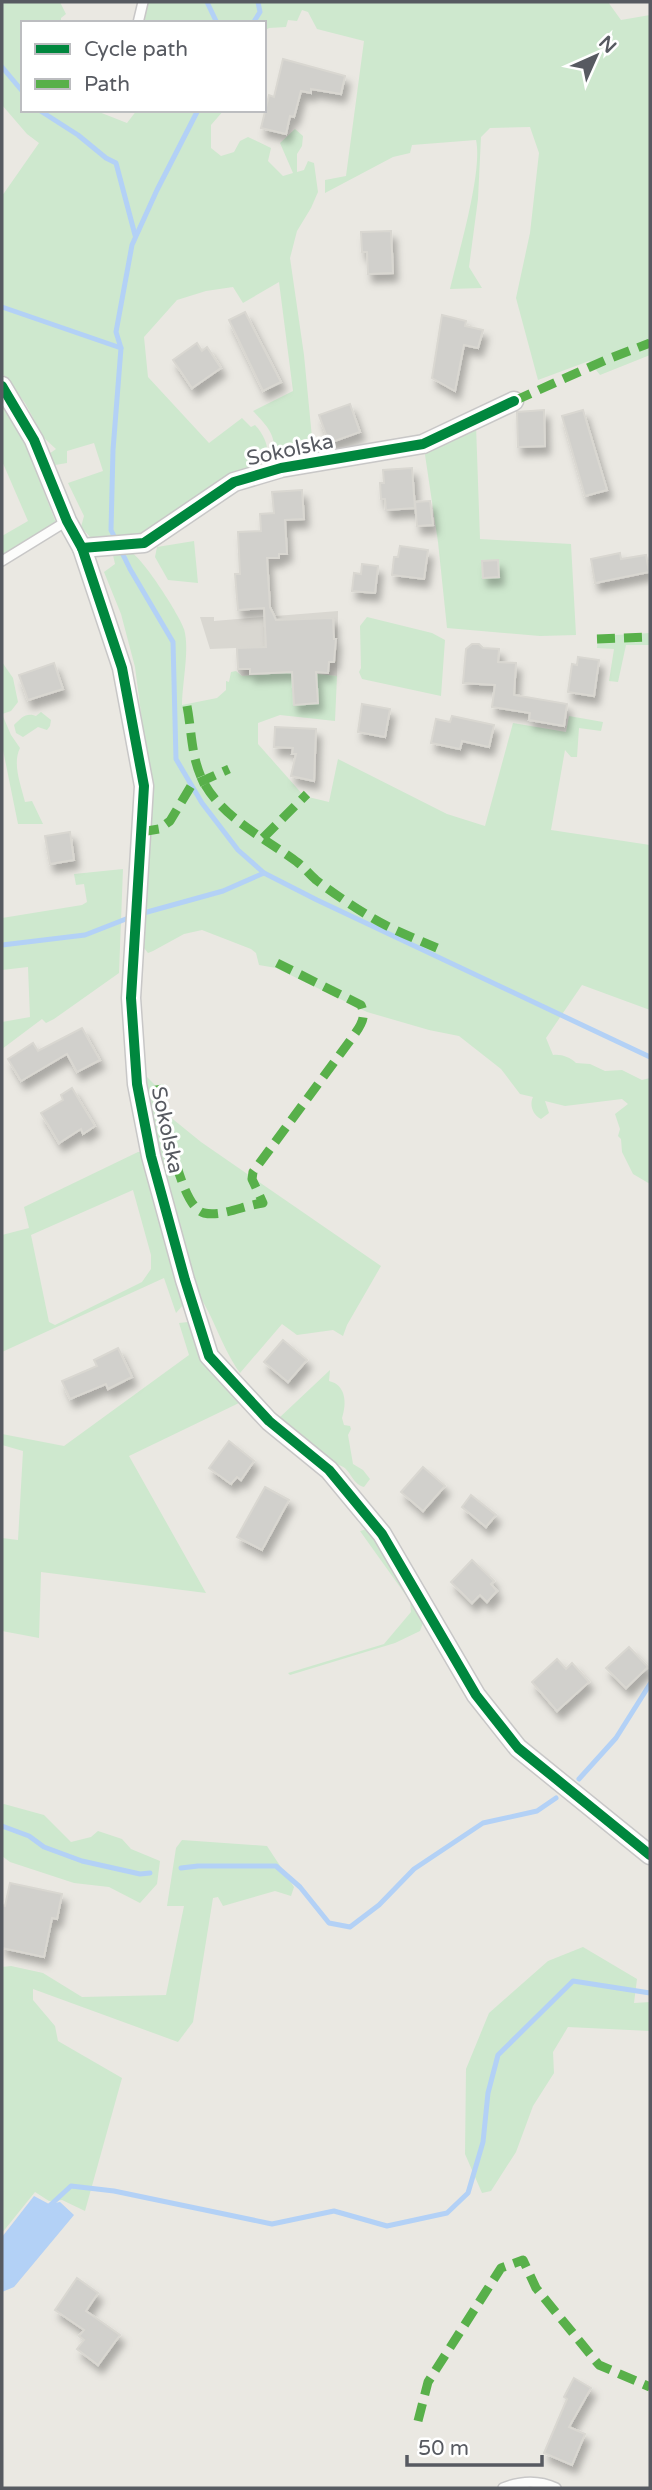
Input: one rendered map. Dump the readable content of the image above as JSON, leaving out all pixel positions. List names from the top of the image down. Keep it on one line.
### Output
{"streets":{"street":["Sokolska"]},"legend":["Cycle path","Path"],"scale_bar":"50 m","north":"top right"}
